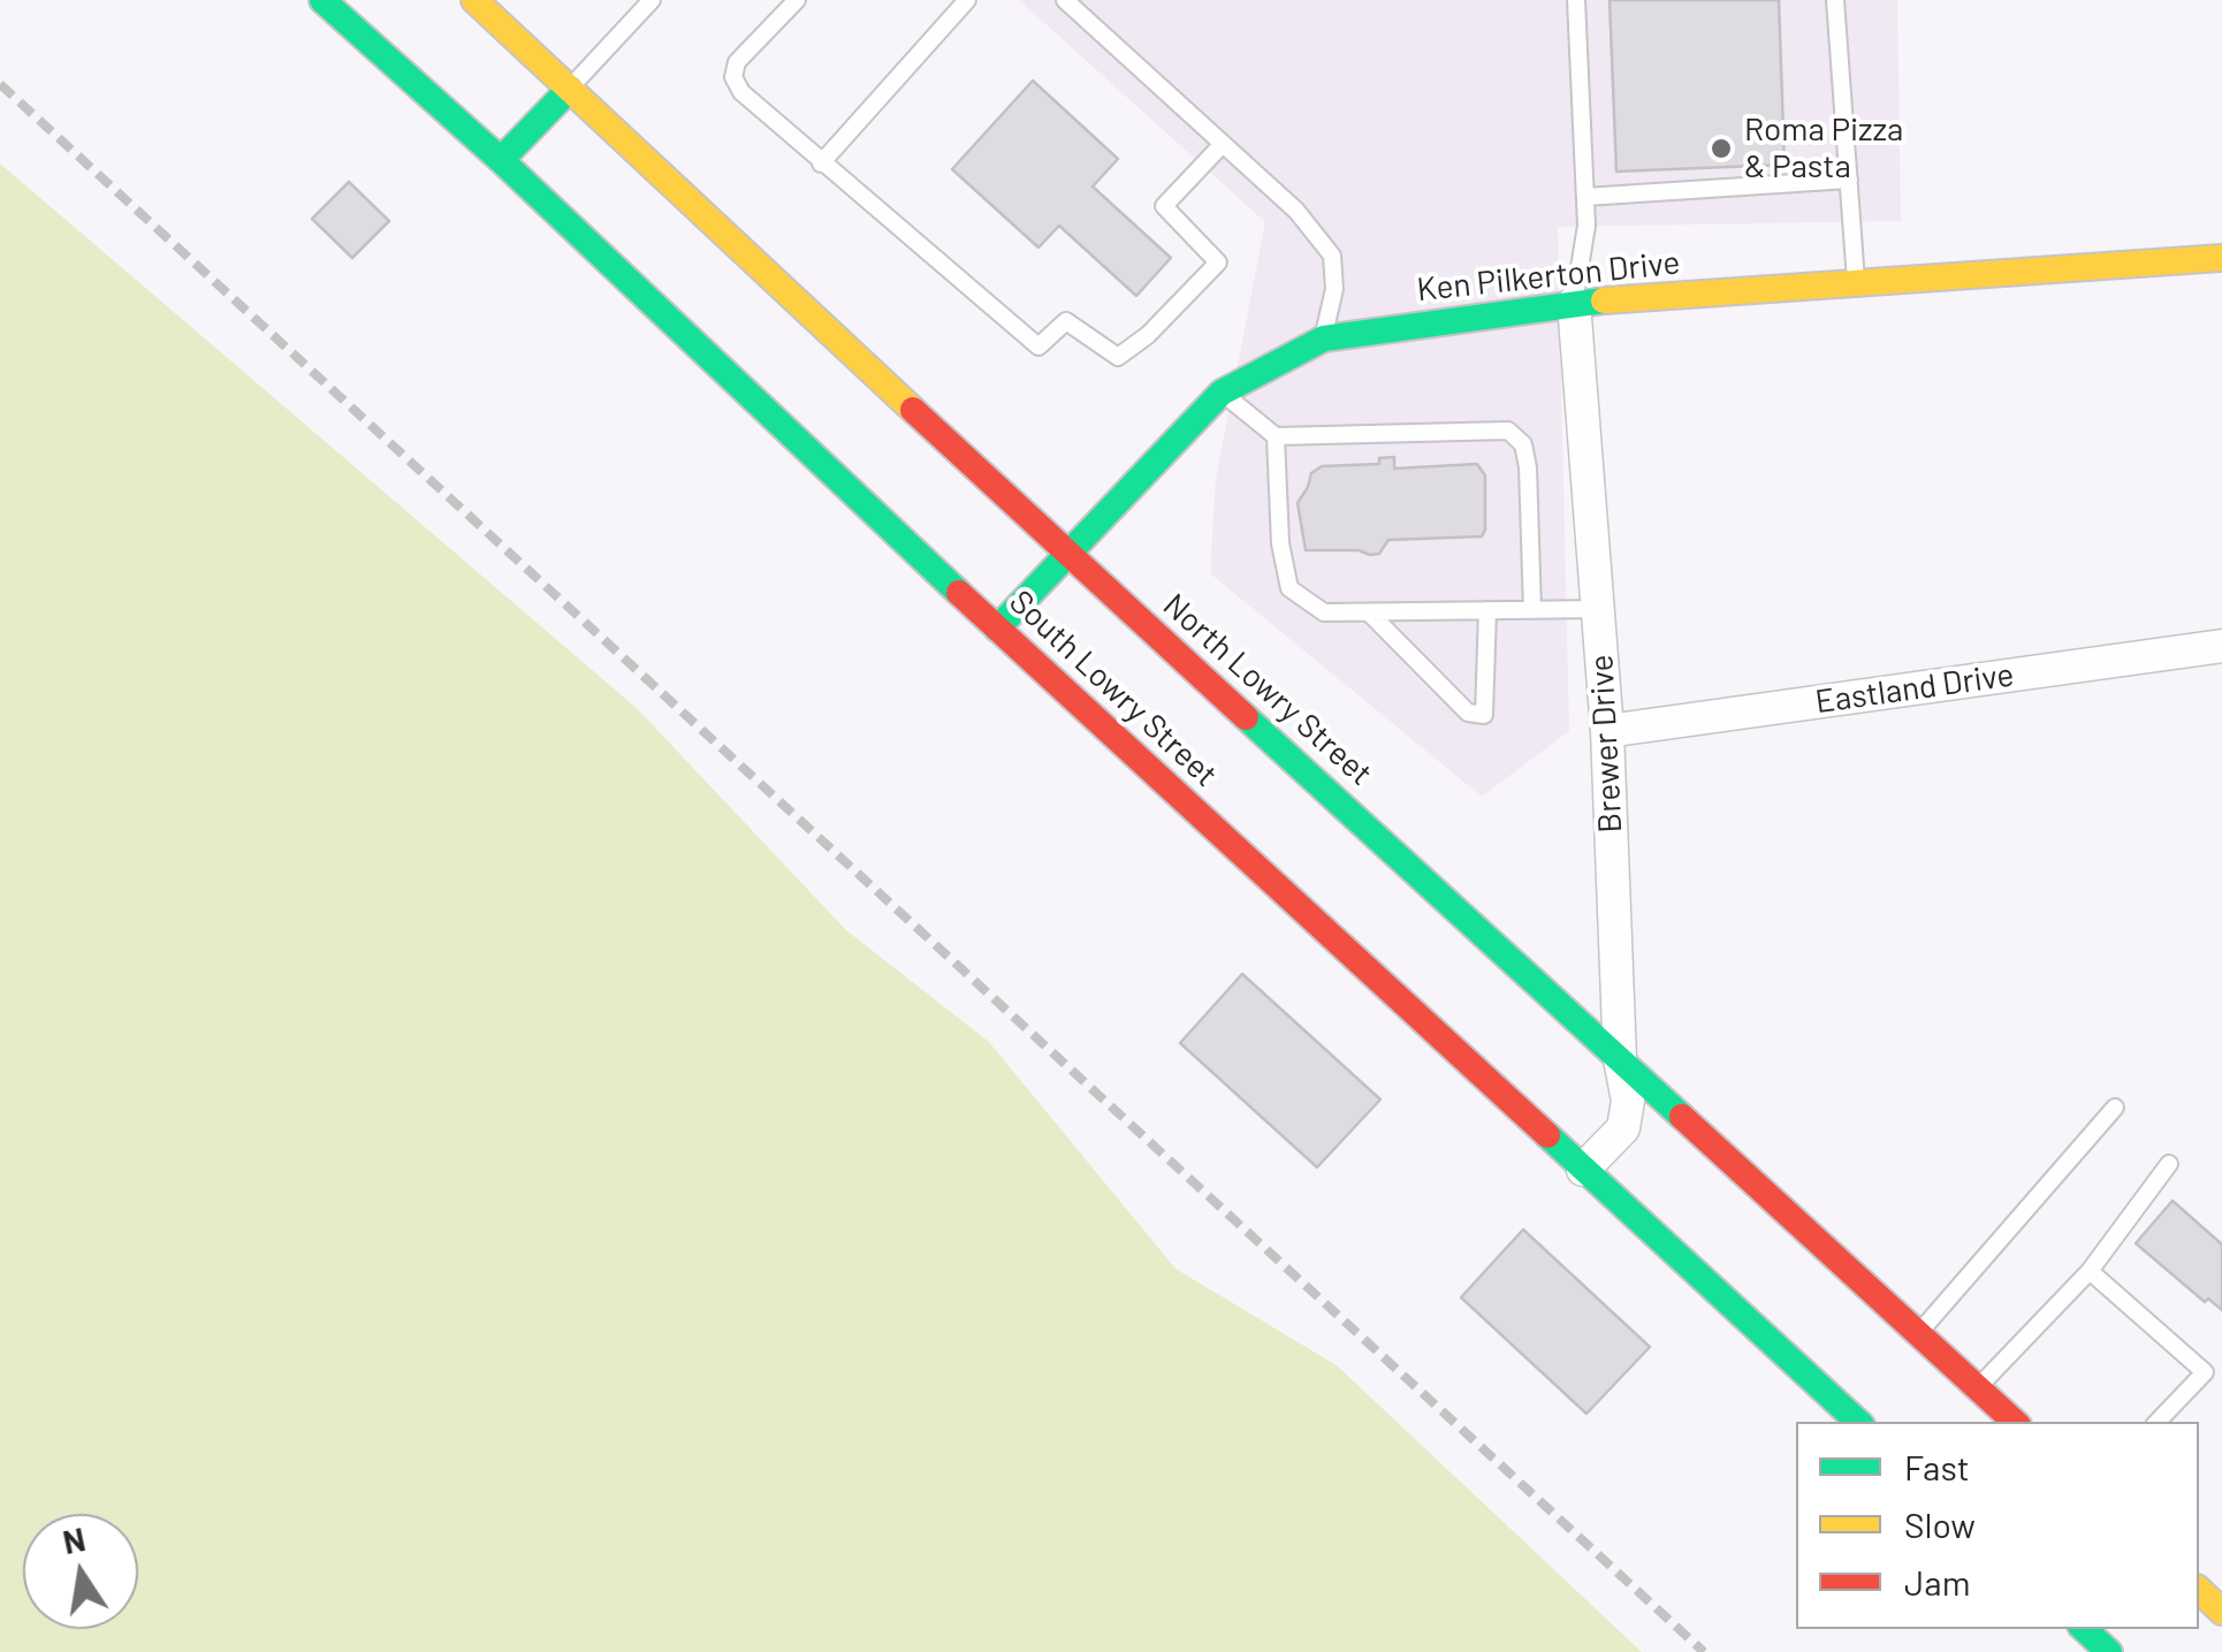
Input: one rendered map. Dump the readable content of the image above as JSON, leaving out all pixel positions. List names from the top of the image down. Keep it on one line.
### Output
{"streets":{"main road":["Ken Pilkerton Drive","South Lowry Street","North Lowry Street"],"street":["Eastland Drive","Brewer Drive"]},"crossings":[["Ken Pilkerton Drive","South Lowry Street"],["Ken Pilkerton Drive","North Lowry Street"],["Ken Pilkerton Drive","Brewer Drive"],["South Lowry Street","Brewer Drive"],["Eastland Drive","Brewer Drive"],["North Lowry Street","Brewer Drive"]],"places":["Roma Pizza & Pasta"],"legend":["Fast","Slow","Jam"],"north":"top"}
